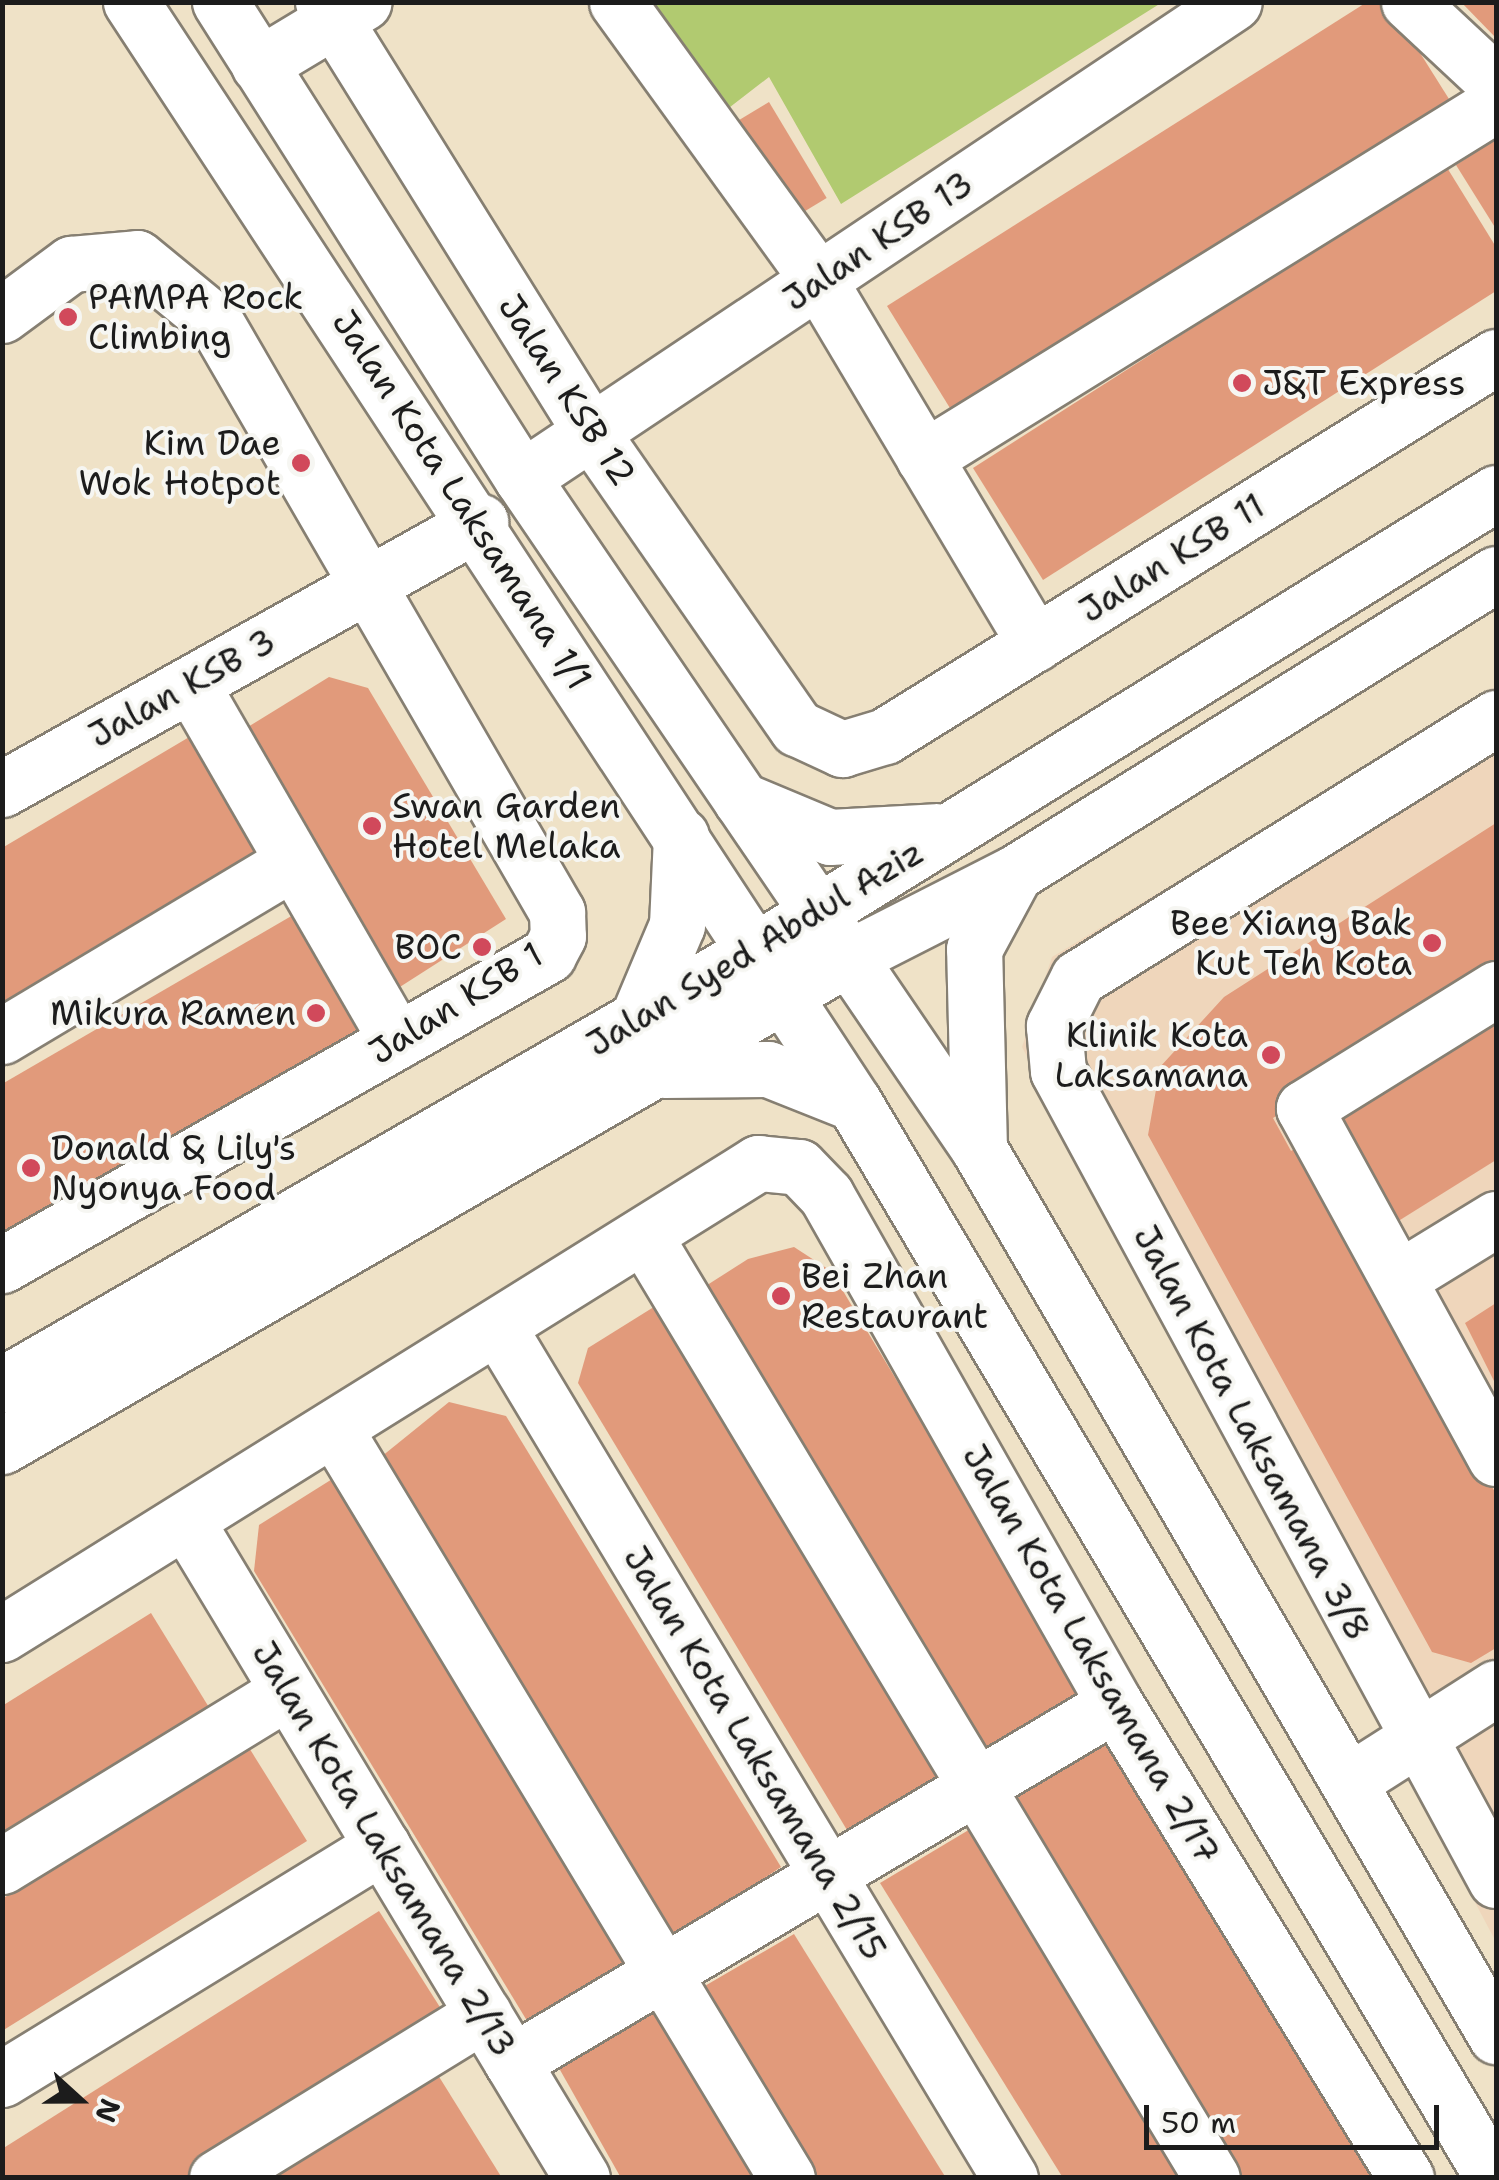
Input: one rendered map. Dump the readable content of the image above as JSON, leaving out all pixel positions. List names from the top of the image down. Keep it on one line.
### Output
{"streets":{"street":["Jalan KSB 13","Jalan KSB 12","Jalan Kota Laksamana 1/1","Jalan KSB 11","Jalan KSB 3","Jalan Syed Abdul Aziz","Jalan KSB 1","Jalan Kota Laksamana 3/8","Jalan Kota Laksamana 2/17","Jalan Kota Laksamana 2/15","Jalan Kota Laksamana 2/13"]},"crossings":[["Jalan KSB 13","Jalan KSB 12"],["Jalan KSB 13","Jalan Kota Laksamana 1/1"],["Jalan KSB 12","Jalan KSB 11"],["Jalan Kota Laksamana 1/1","Jalan KSB 3"],["Jalan Kota Laksamana 1/1","Jalan Syed Abdul Aziz"],["Jalan KSB 3","Jalan KSB 1"]],"places":["PAMPA Rock Climbing","J&T Express","Kim Dae Wok Hotpot","Swan Garden Hotel Melaka","Bee Xiang Bak Kut Teh Kota","BOC","Mikura Ramen","Klinik Kota Laksamana","Donald & Lily's Nyonya Food","Bei Zhan Restaurant"],"scale_bar":"50 m","north":"right"}
